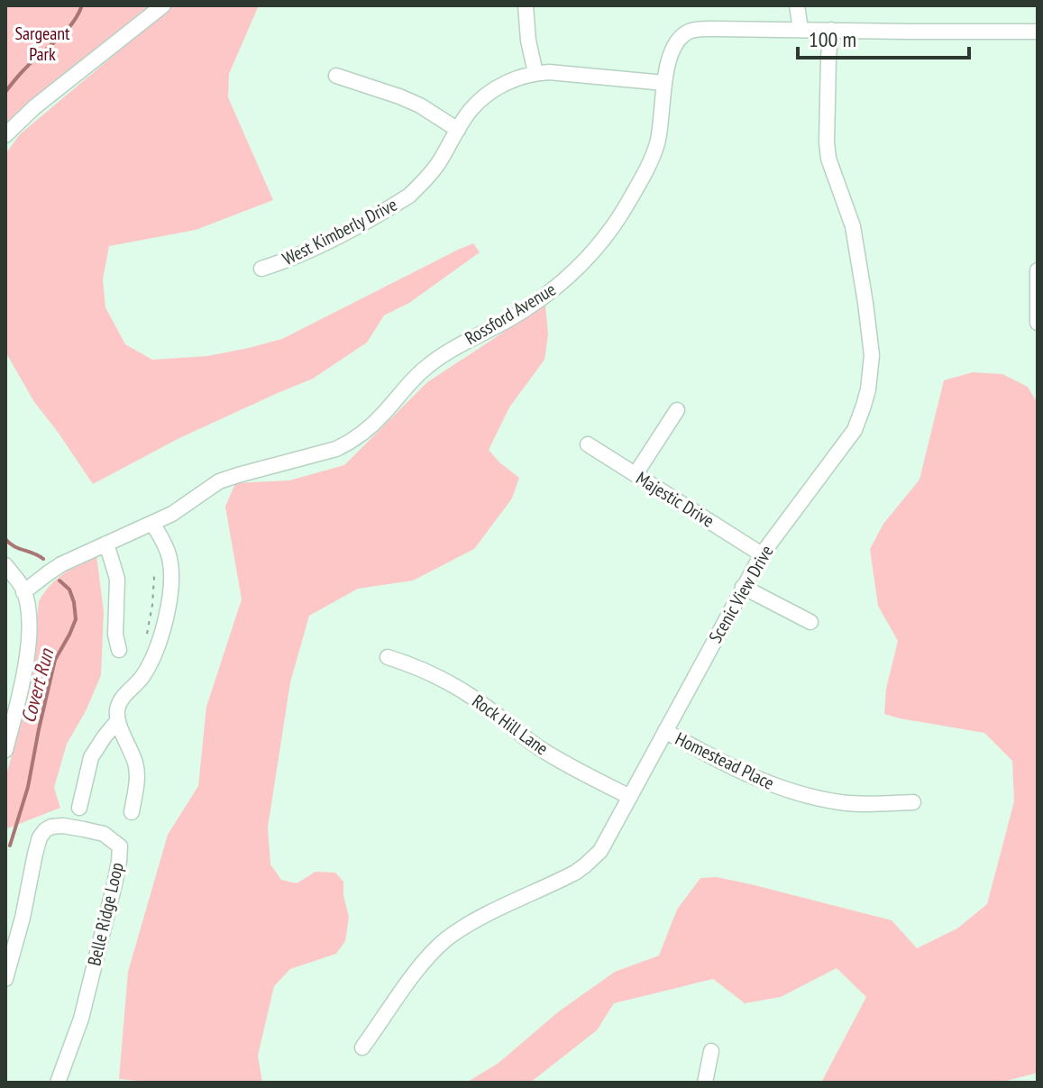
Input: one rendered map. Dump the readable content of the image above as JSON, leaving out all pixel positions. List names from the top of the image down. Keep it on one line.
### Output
{"streets":{"street":["West Kimberly Drive","Rossford Avenue","Majestic Drive","Scenic View Drive","Rock Hill Lane","Homestead Place","Belle Ridge Loop"]},"crossings":[["West Kimberly Drive","Rossford Avenue"],["Rossford Avenue","Scenic View Drive"],["Majestic Drive","Scenic View Drive"],["Scenic View Drive","Rock Hill Lane"],["Scenic View Drive","Homestead Place"]],"water":["Covert Run"],"parks":["Sargeant Park"],"scale_bar":"100 m"}
